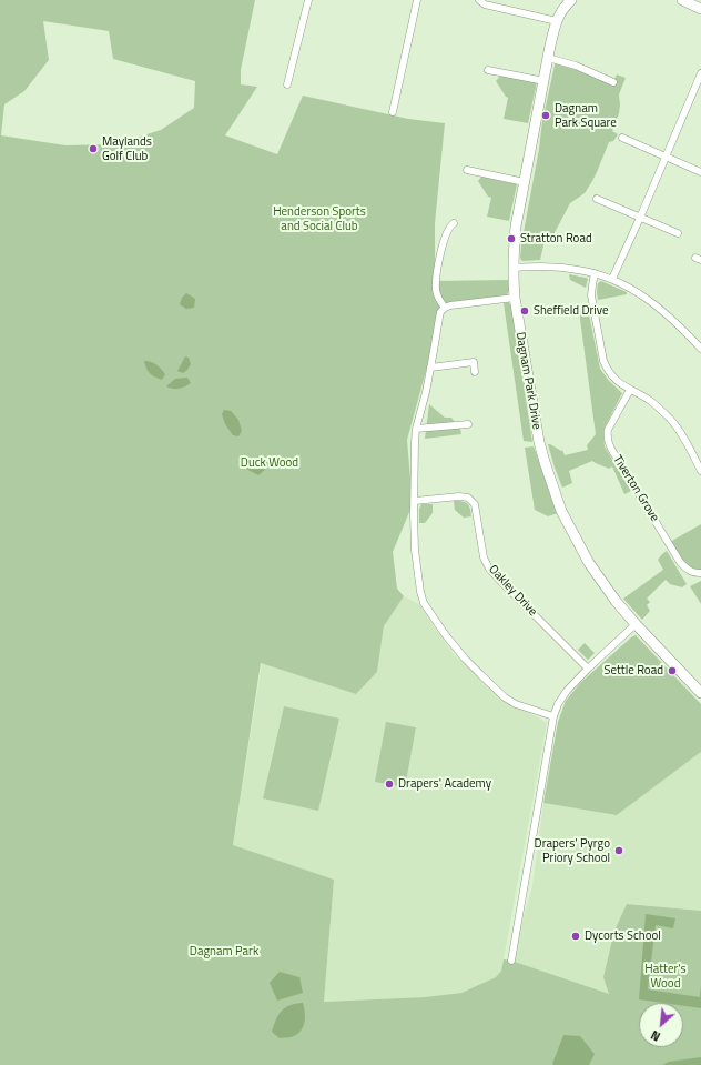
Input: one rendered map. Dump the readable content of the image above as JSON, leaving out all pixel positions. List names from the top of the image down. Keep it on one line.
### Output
{"streets":{"street":["Dagnam Park Drive","Tiverton Grove","Oakley Drive"]},"parks":["Henderson Sports and Social Club","Duck Wood","Dagnam Park","Hatter's Wood"],"places":["Dagnam Park Square","Maylands Golf Club","Stratton Road","Sheffield Drive","Settle Road","Drapers' Academy","Drapers' Pyrgo Priory School","Dycorts School"],"north":"bottom left"}
